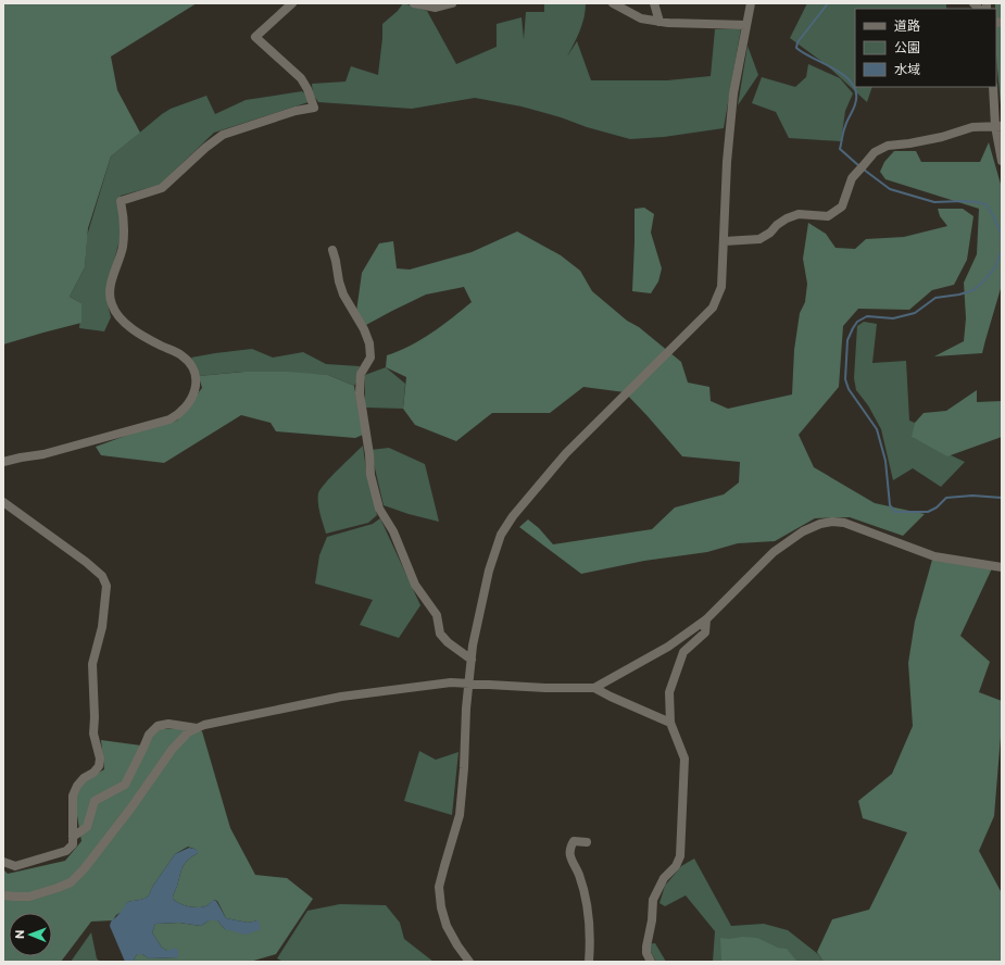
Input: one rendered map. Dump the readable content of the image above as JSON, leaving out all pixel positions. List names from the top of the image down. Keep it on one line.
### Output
{"legend":["道路","公園","水域"],"north":"left"}
